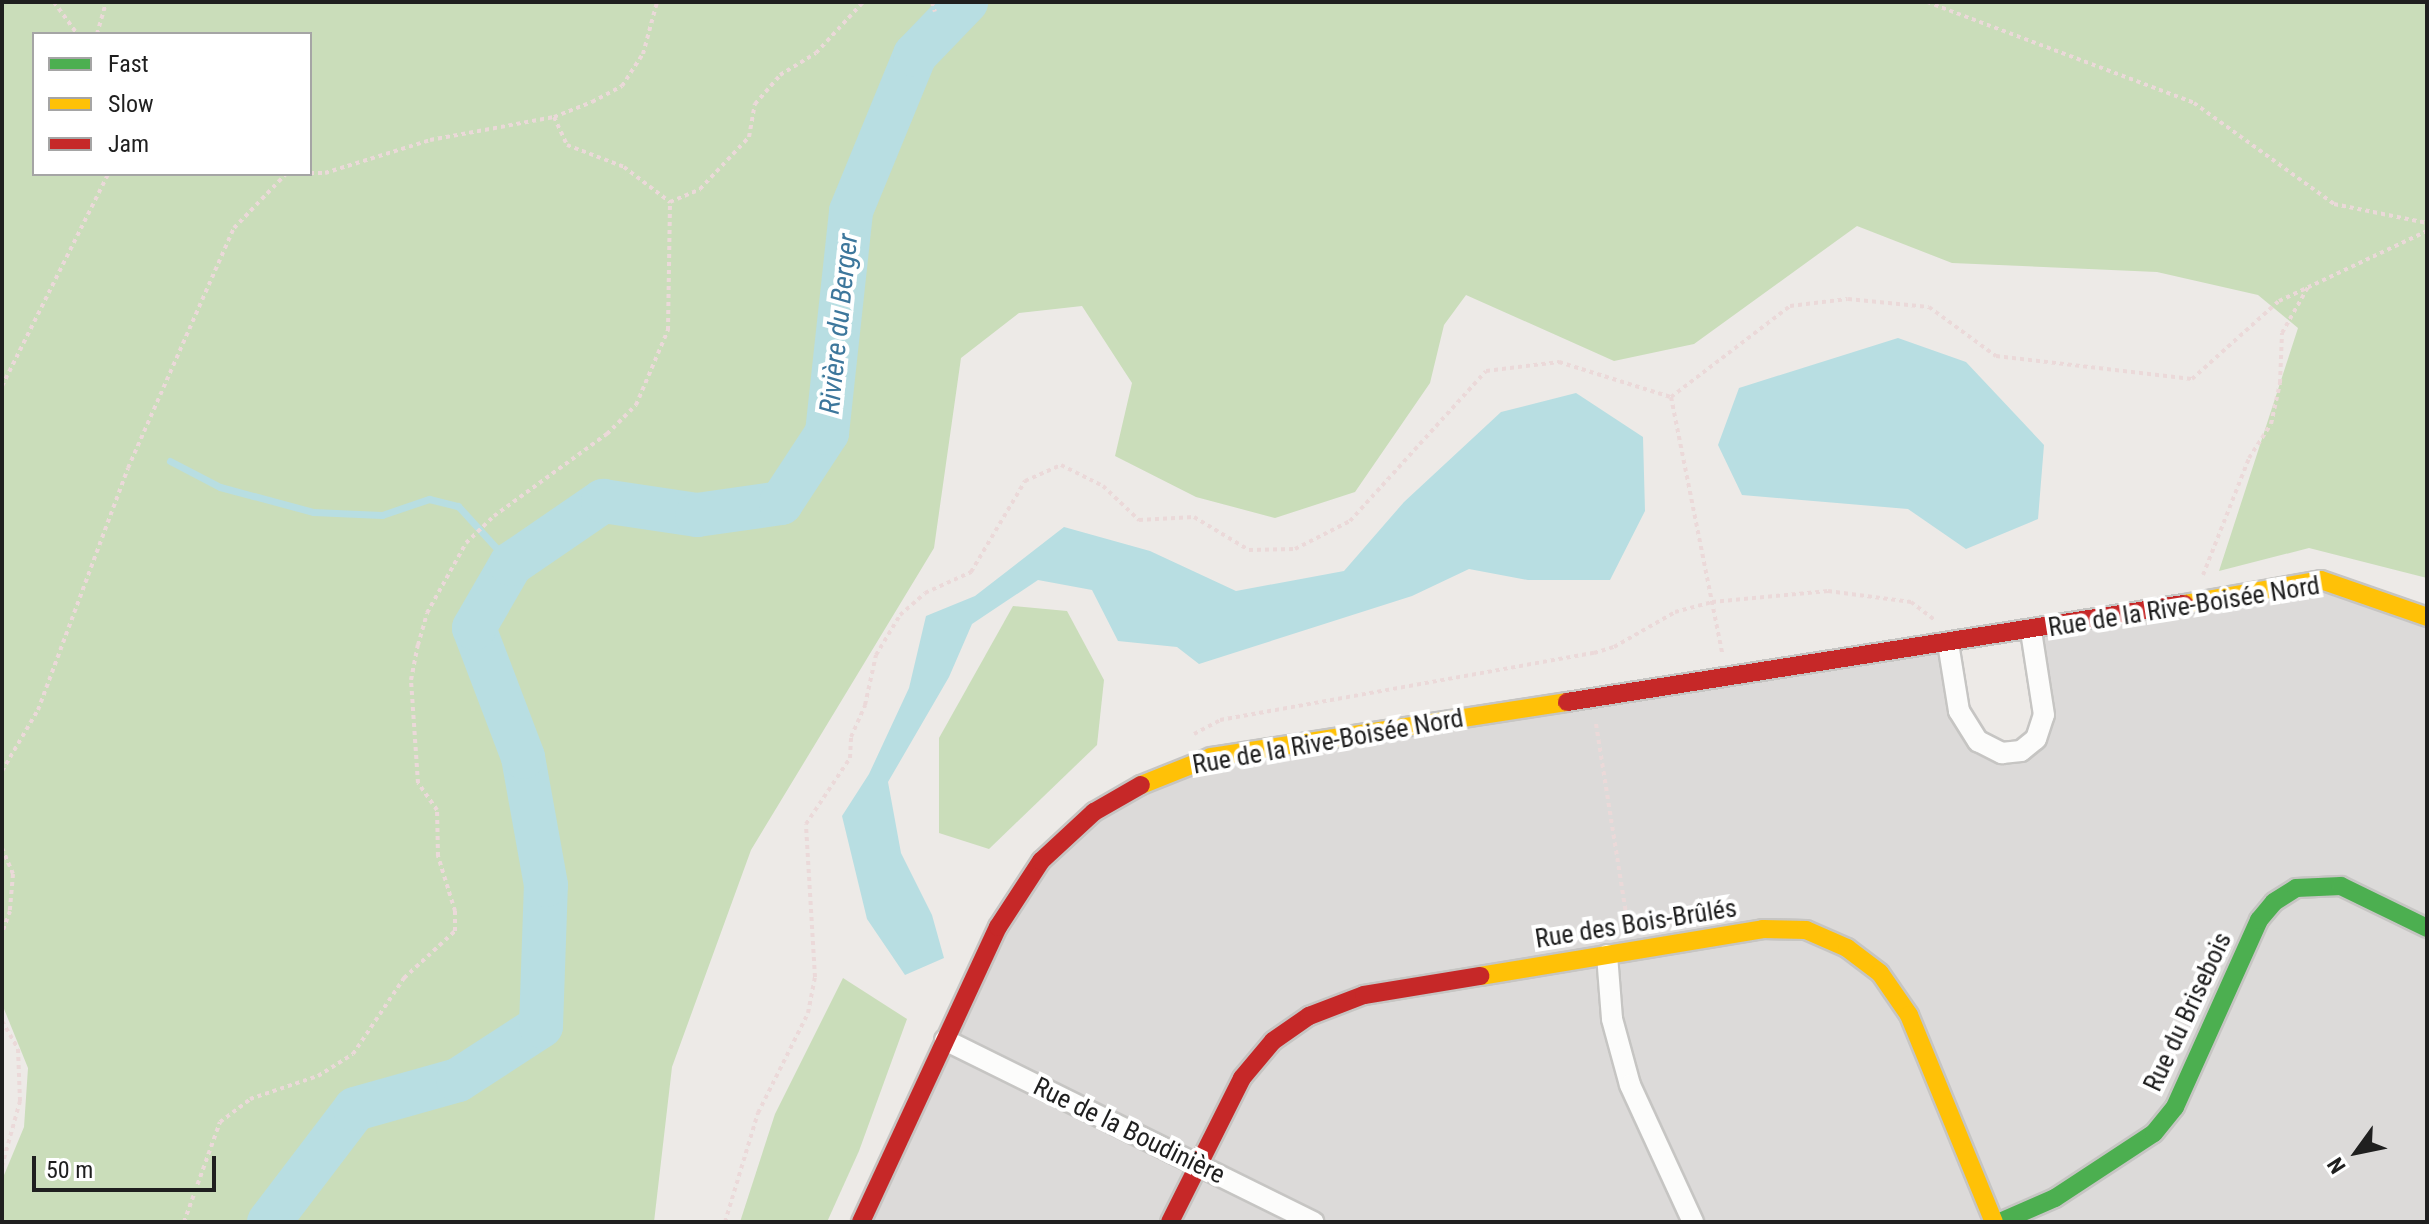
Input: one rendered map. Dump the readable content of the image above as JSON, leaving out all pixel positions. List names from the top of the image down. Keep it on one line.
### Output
{"streets":{"street":["Rue de la Rive-Boisée Nord","Rue des Bois-Brûlés","Rue du Brisebois","Rue de la Boudinière"]},"crossings":[["Rue de la Rive-Boisée Nord","Rue de la Boudinière"],["Rue des Bois-Brûlés","Rue du Brisebois"],["Rue des Bois-Brûlés","Rue de la Boudinière"]],"water":["Rivière du Berger"],"legend":["Fast","Slow","Jam"],"scale_bar":"50 m","north":"bottom left"}
